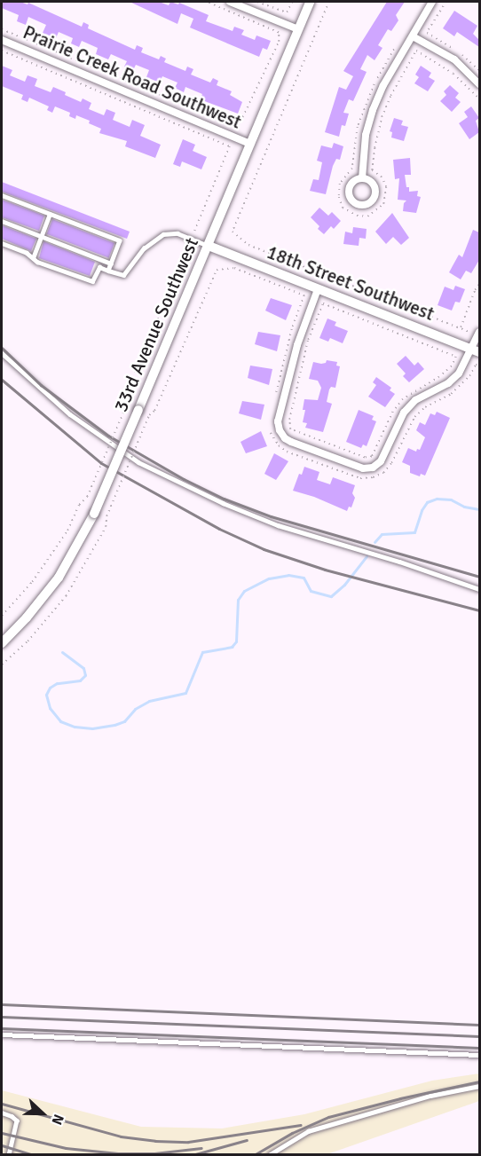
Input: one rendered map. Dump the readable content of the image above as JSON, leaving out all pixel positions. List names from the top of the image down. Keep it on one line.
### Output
{"streets":{"street":["Prairie Creek Road Southwest","18th Street Southwest","33rd Avenue Southwest"]},"crossings":[["Prairie Creek Road Southwest","33rd Avenue Southwest"],["18th Street Southwest","33rd Avenue Southwest"]],"north":"right"}
